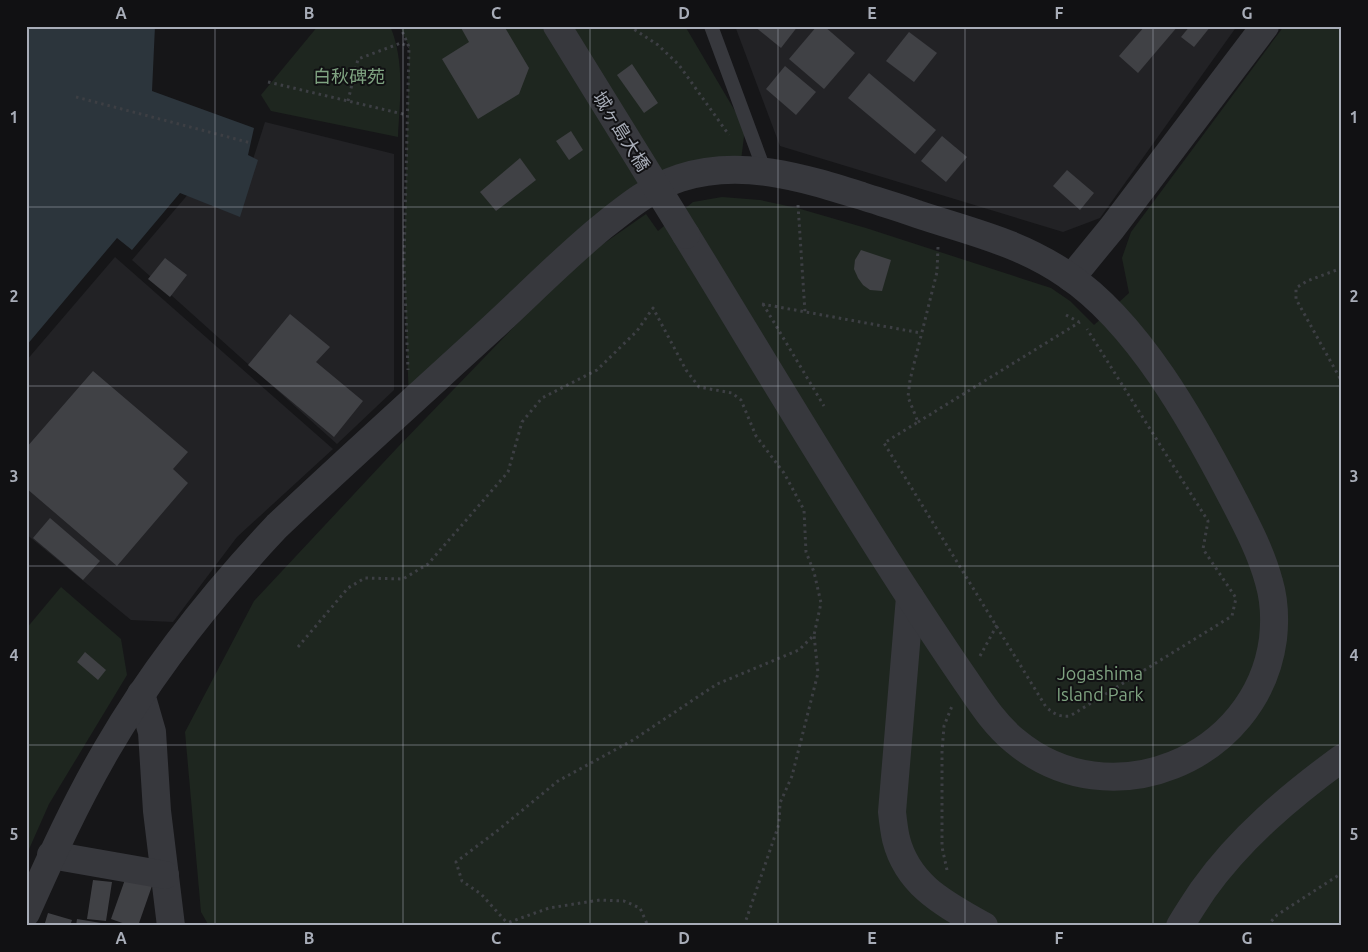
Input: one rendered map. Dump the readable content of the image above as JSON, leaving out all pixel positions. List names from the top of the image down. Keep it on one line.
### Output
{"streets":{"street":["城ヶ島大橋"]},"parks":["白秋碑苑","Jogashima Island Park"],"grid":{"columns":["A","B","C","D","E","F","G"],"rows":["1","2","3","4","5"]}}
